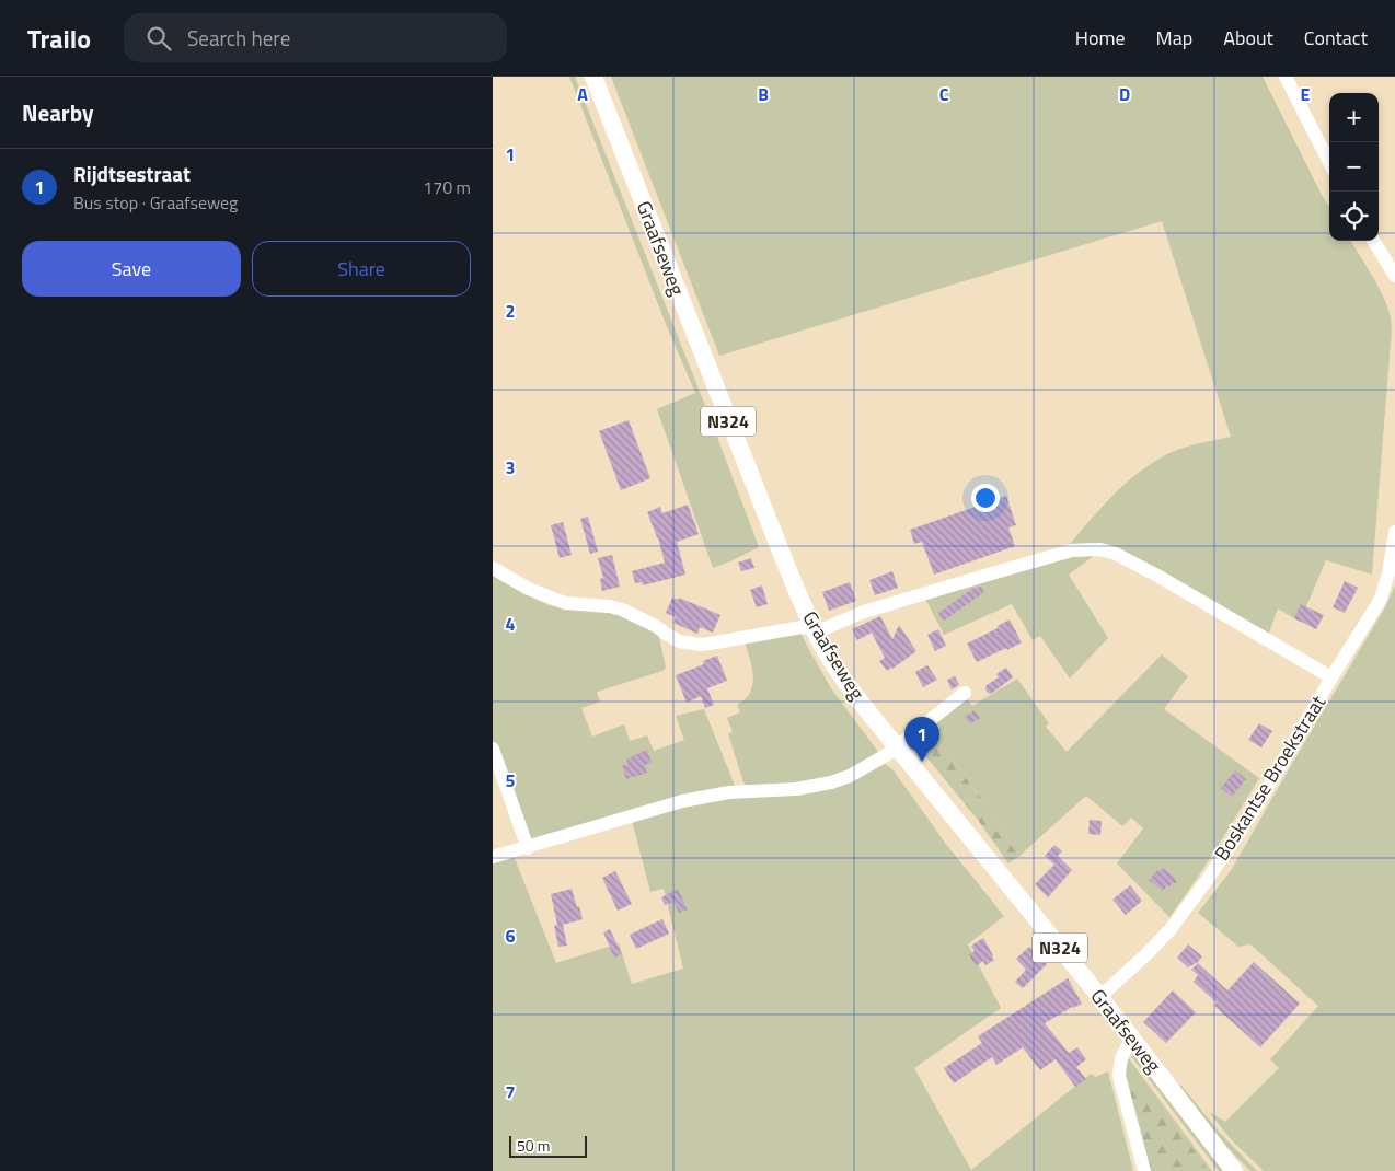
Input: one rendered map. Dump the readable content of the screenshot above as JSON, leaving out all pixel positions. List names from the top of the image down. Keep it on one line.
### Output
{"streets":{"main road":["Graafseweg","N324"],"street":["Boskantse Broekstraat"]},"crossings":[["Graafseweg","Boskantse Broekstraat"]],"scale_bar":"50 m","page":{"header":"Trailo","search":"Search here","nav":["Home","Map","About","Contact"],"heading":"Nearby","map_buttons":["+","−"],"list":[{"mark":"1","name":"Rijdtsestraat","note":"Bus stop · Graafseweg","value":"170 m"}],"buttons":["Save","Share"],"pins":"1","scale":"50 m"},"grid":{"columns":["A","B","C","D","E"],"rows":["1","2","3","4","5","6","7"]}}
